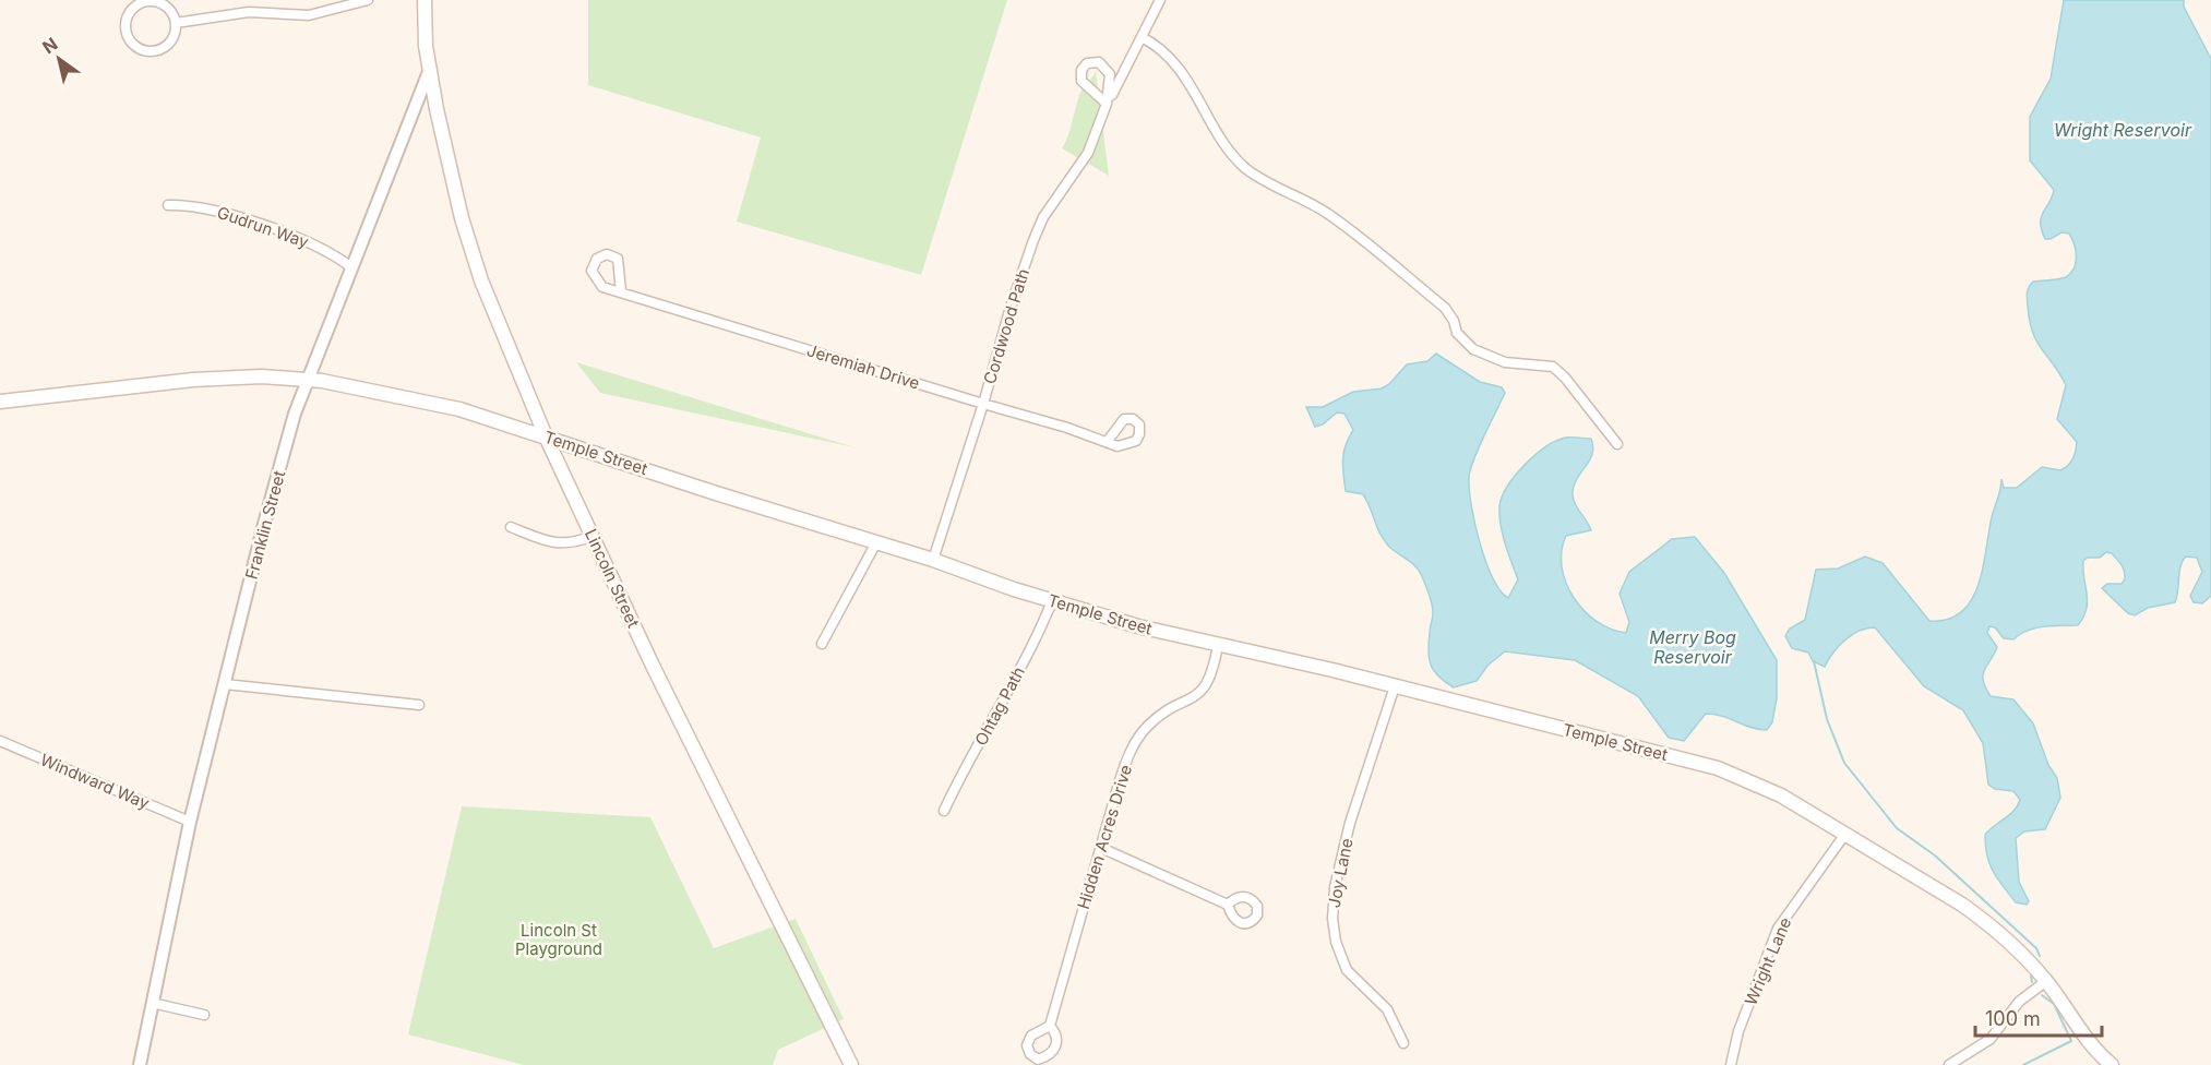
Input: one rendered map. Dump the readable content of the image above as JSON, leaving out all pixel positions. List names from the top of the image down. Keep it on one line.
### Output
{"streets":{"main road":["Temple Street","Franklin Street","Lincoln Street"],"street":["Gudrun Way","Cordwood Path","Jeremiah Drive","Ohtag Path","Windward Way","Hidden Acres Drive","Joy Lane","Wright Lane"]},"crossings":[["Gudrun Way","Franklin Street"],["Cordwood Path","Jeremiah Drive"],["Cordwood Path","Temple Street"],["Temple Street","Franklin Street"],["Temple Street","Lincoln Street"],["Temple Street","Ohtag Path"],["Temple Street","Hidden Acres Drive"],["Temple Street","Joy Lane"],["Temple Street","Wright Lane"],["Franklin Street","Lincoln Street"],["Franklin Street","Windward Way"]],"water":["Wright Reservoir","Merry Bog Reservoir"],"parks":["Lincoln St Playground"],"scale_bar":"100 m","north":"top left"}
